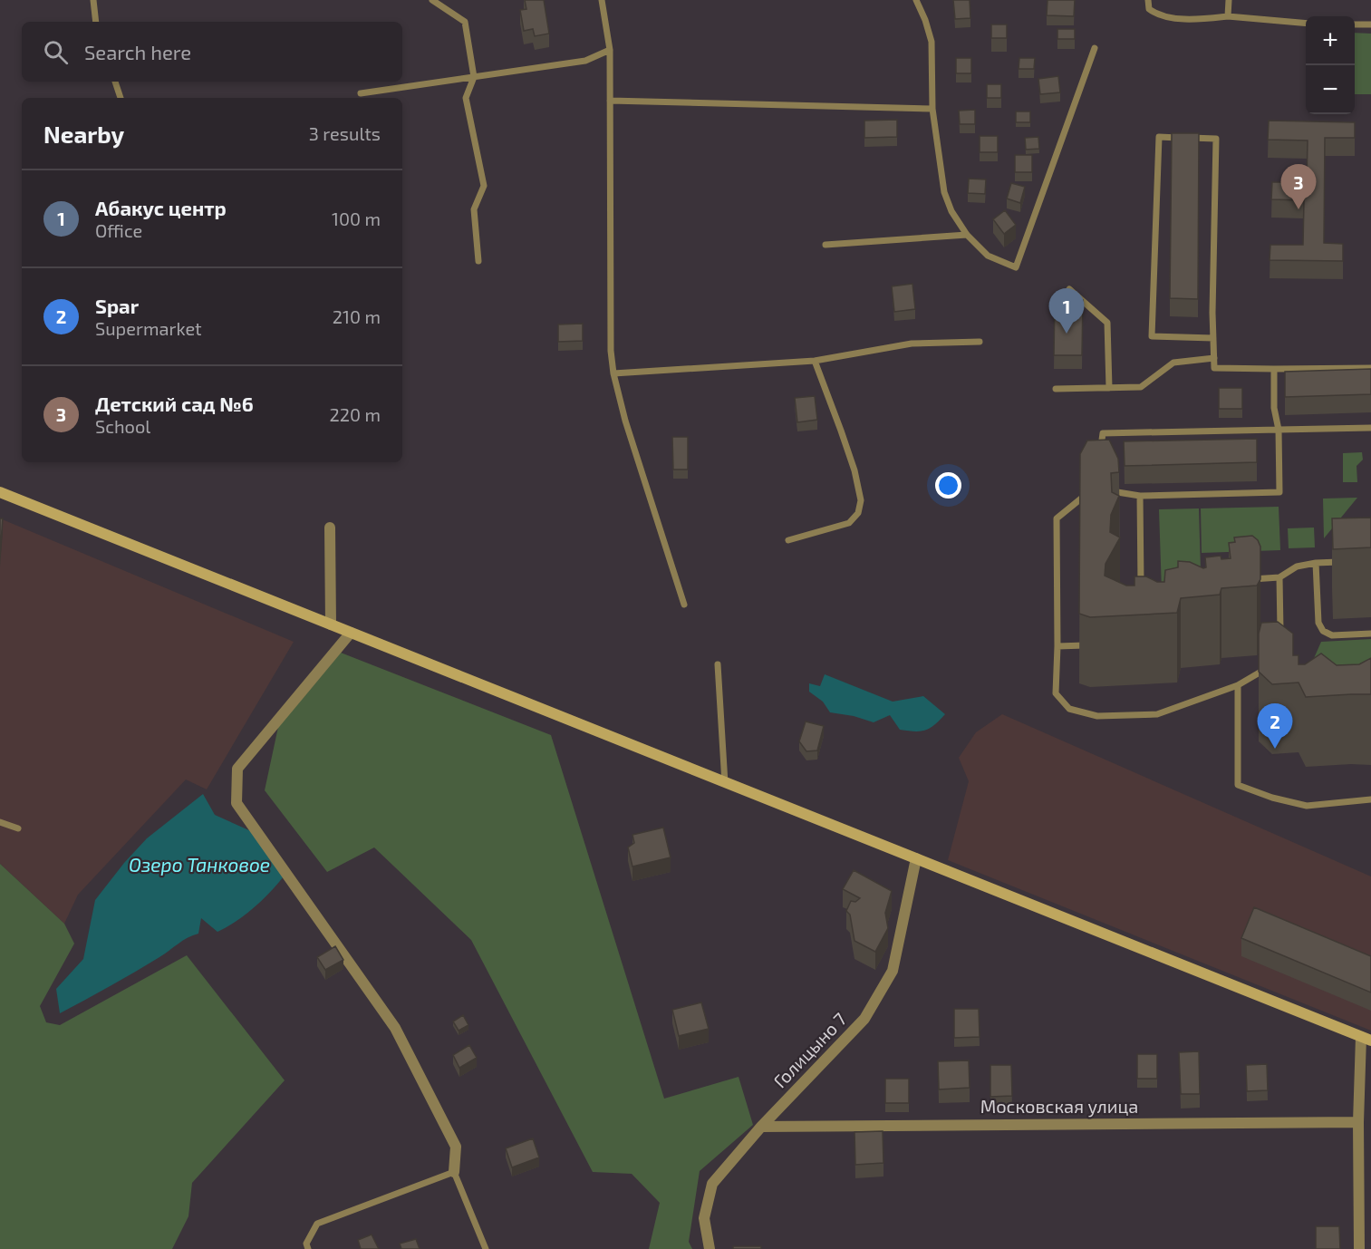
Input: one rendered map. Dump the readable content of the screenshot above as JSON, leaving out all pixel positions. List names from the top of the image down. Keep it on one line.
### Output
{"streets":{"street":["Голицыно 7","Московская улица"]},"crossings":[["Голицыно 7","Московская улица"]],"water":["Озеро Танковое"],"page":{"map_buttons":["+","−"],"search":"Search here","heading":["Nearby","3 results"],"pins":["3","1","2"],"list":[{"mark":"1","name":"Абакус центр","note":"Office","value":"100 m"},{"mark":"2","name":"Spar","note":"Supermarket","value":"210 m"},{"mark":"3","name":"Детский сад №6","note":"School","value":"220 m"}]}}
